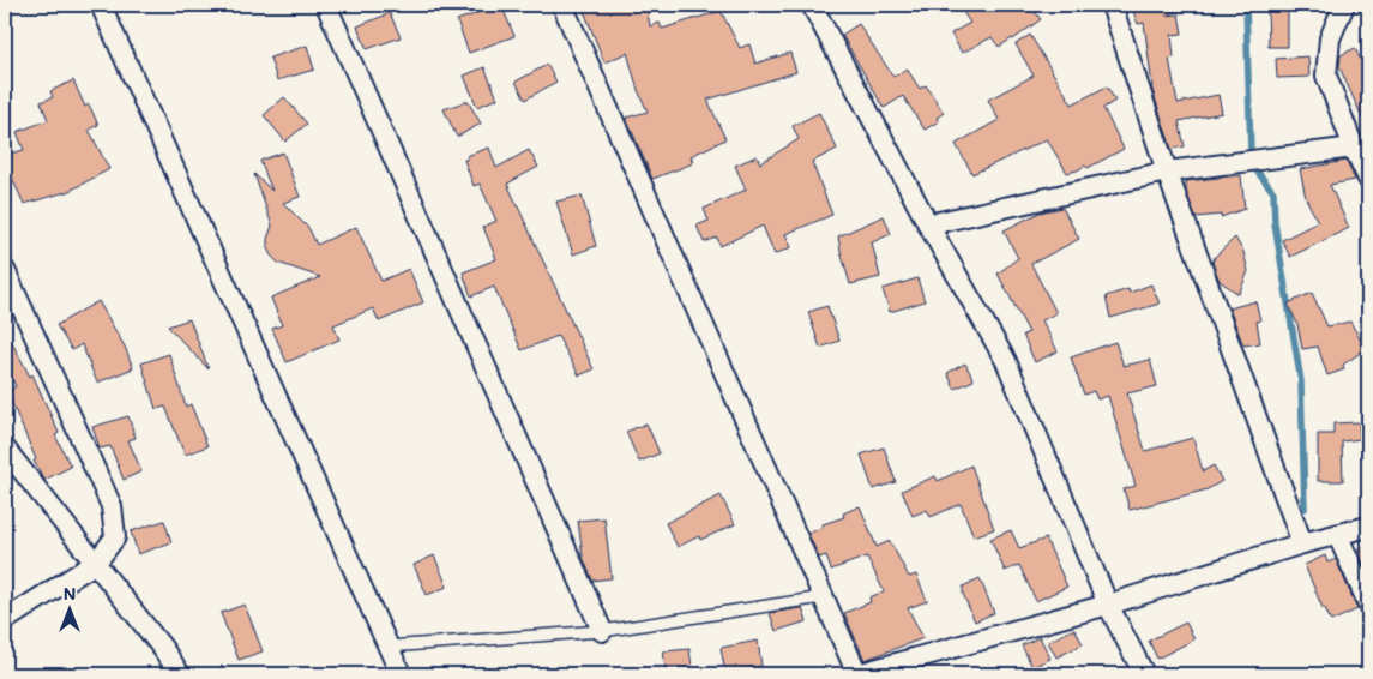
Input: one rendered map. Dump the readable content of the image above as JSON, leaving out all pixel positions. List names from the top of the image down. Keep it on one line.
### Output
{"north":"top"}
